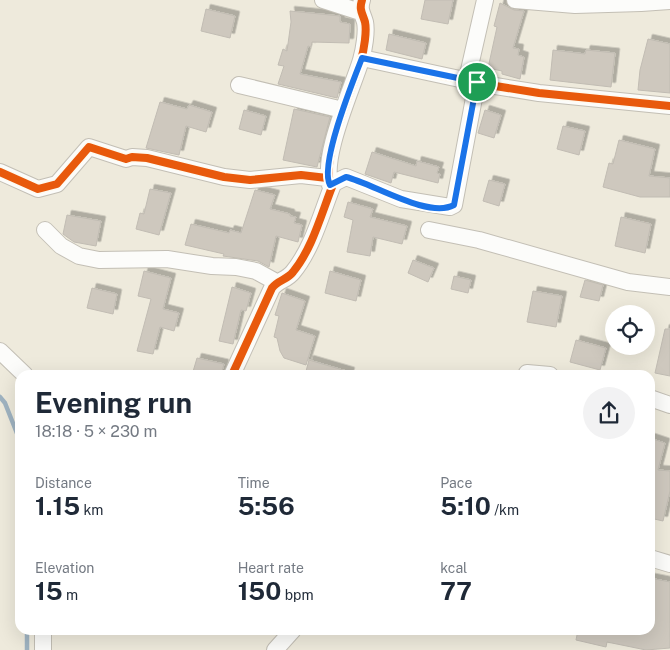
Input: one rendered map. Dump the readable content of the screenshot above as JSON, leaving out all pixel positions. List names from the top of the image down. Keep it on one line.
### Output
{"page":{"heading":["Evening run","18:18 · 5 × 230 m"],"stats":[["Distance","1.15 km"],["Time","5:56"],["Pace","5:10 /km"],["Elevation","15 m"],["Heart rate","150 bpm"],["kcal","77"]]}}
